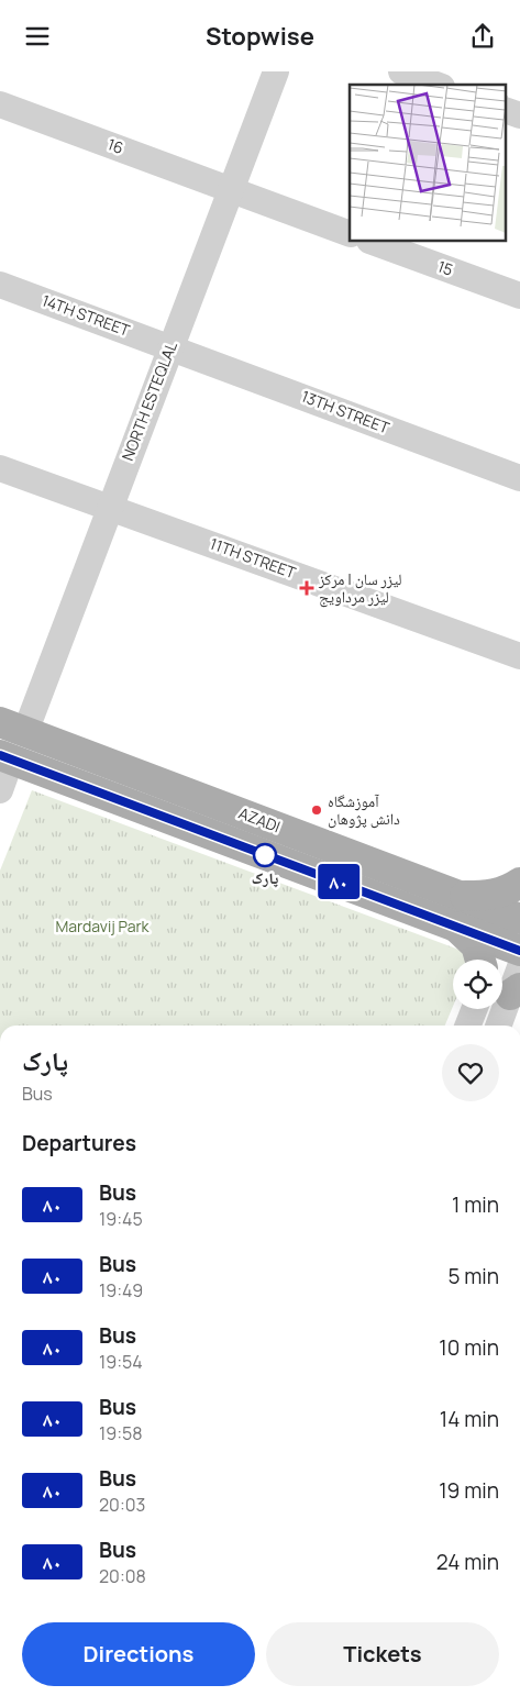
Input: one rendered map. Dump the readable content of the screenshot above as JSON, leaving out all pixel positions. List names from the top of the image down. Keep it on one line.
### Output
{"streets":{"main road":["AZADI"],"street":["16","15","14TH STREET","NORTH ESTEQLAL","13TH STREET","11TH STREET"]},"crossings":[["16","NORTH ESTEQLAL"],["14TH STREET","NORTH ESTEQLAL"],["14TH STREET","13TH STREET"],["NORTH ESTEQLAL","13TH STREET"],["NORTH ESTEQLAL","11TH STREET"],["NORTH ESTEQLAL","AZADI"]],"parks":["Mardavij Park"],"places":{"health":["لیزر سان | مرکز لیزر مرداویج"],"other":["آموزشگاه دانش پژوهان","پارک"]},"lines":["bus line ۸۰"],"page":{"header":"Stopwise","on_map":"۸۰","heading":[["پارک","Bus"],"Departures"],"list":[{"mark":"۸۰","name":"Bus","note":"19:45","value":"1 min"},{"mark":"۸۰","name":"Bus","note":"19:49","value":"5 min"},{"mark":"۸۰","name":"Bus","note":"19:54","value":"10 min"},{"mark":"۸۰","name":"Bus","note":"19:58","value":"14 min"},{"mark":"۸۰","name":"Bus","note":"20:03","value":"19 min"},{"mark":"۸۰","name":"Bus","note":"20:08","value":"24 min"}],"buttons":["Directions","Tickets"]}}
